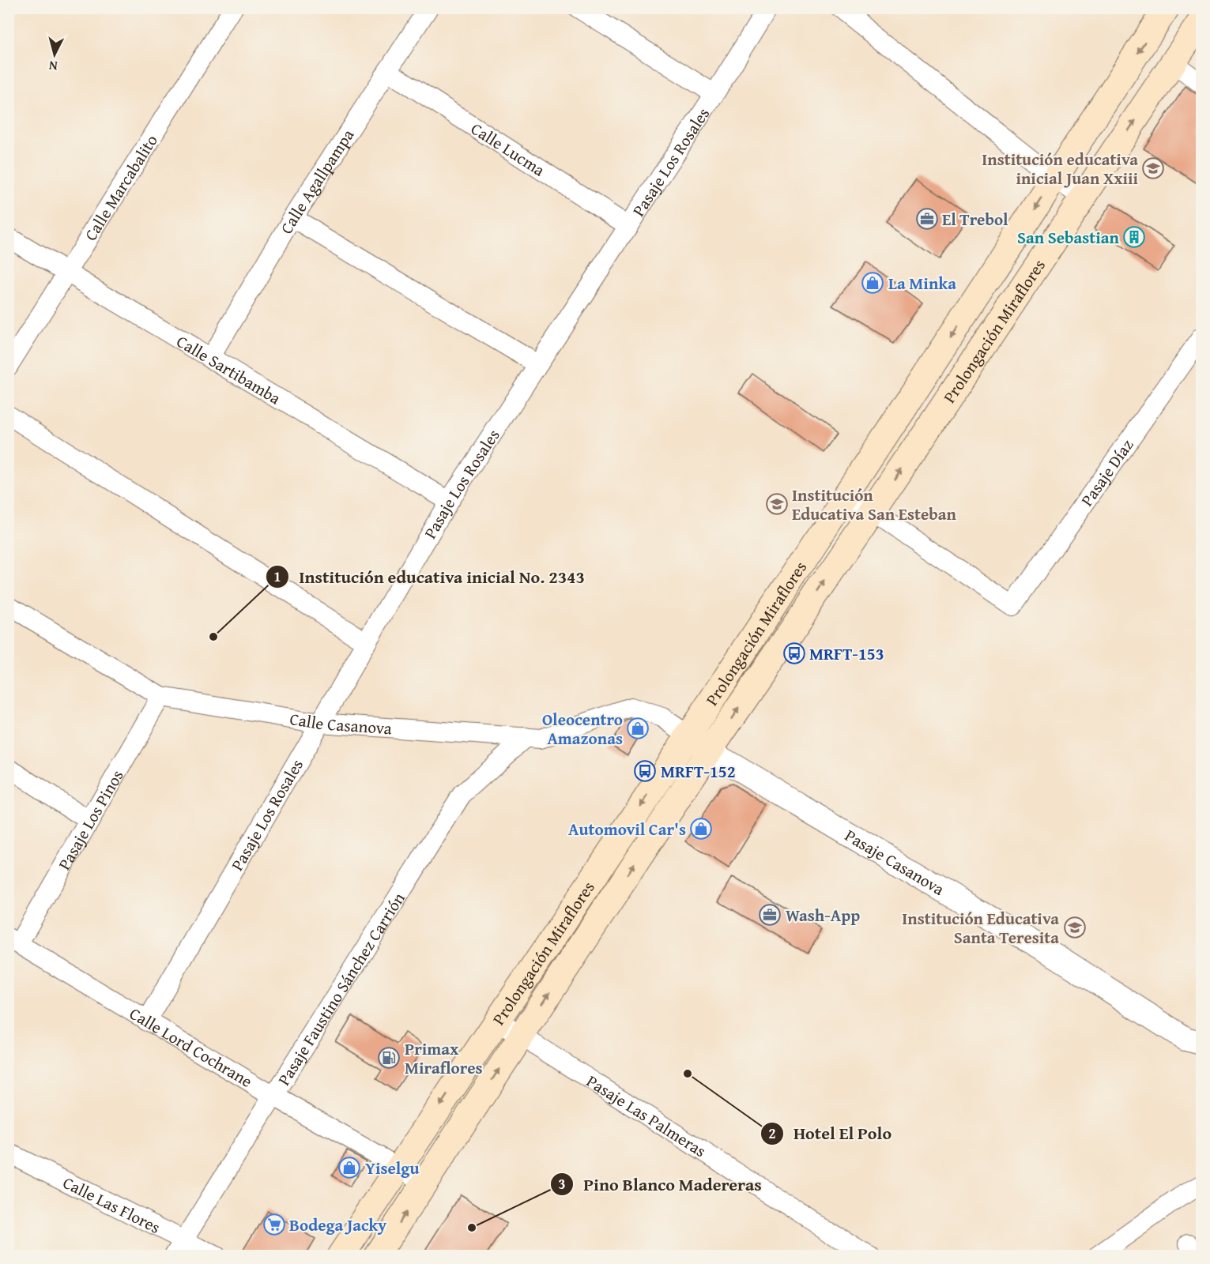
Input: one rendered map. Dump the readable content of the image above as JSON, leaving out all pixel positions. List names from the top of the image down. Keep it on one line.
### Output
{"streets":{"main road":["Prolongación Miraflores"],"street":["Calle Lucma","Pasaje Los Rosales","Calle Agallpampa","Calle Marcabalito","Calle Sartibamba","Pasaje Díaz","Calle Casanova","Pasaje Los Pinos","Pasaje Casanova","Pasaje Faustino Sánchez Carrión","Calle Lord Cochrane","Pasaje Las Palmeras","Calle Las Flores"]},"crossings":[["Calle Lucma","Pasaje Los Rosales"],["Calle Lucma","Calle Agallpampa"],["Pasaje Los Rosales","Calle Sartibamba"],["Pasaje Los Rosales","Calle Casanova"],["Pasaje Los Rosales","Calle Lord Cochrane"],["Calle Agallpampa","Calle Sartibamba"],["Calle Marcabalito","Calle Sartibamba"],["Prolongación Miraflores","Pasaje Díaz"],["Prolongación Miraflores","Calle Casanova"],["Prolongación Miraflores","Pasaje Casanova"],["Prolongación Miraflores","Calle Lord Cochrane"],["Prolongación Miraflores","Pasaje Las Palmeras"],["Calle Casanova","Pasaje Los Pinos"],["Calle Casanova","Pasaje Casanova"],["Calle Casanova","Pasaje Faustino Sánchez Carrión"],["Pasaje Los Pinos","Calle Lord Cochrane"],["Pasaje Faustino Sánchez Carrión","Calle Lord Cochrane"],["Pasaje Faustino Sánchez Carrión","Calle Las Flores"]],"places":{"school or university":["Institución educativa inicial Juan Xxiii","Institución Educativa San Esteban","Institución Educativa Santa Teresita"],"office":["El Trebol","Wash-App"],"building":["San Sebastian"],"shop":["La Minka","Oleocentro Amazonas","Automovil Car's","Yiselgu"],"other":["Institución educativa inicial No. 2343","Hotel El Polo","Pino Blanco Madereras"],"bus stop":["MRFT-153","MRFT-152"],"fuel station":["Primax Miraflores"],"supermarket":["Bodega Jacky"]},"north":"bottom"}
